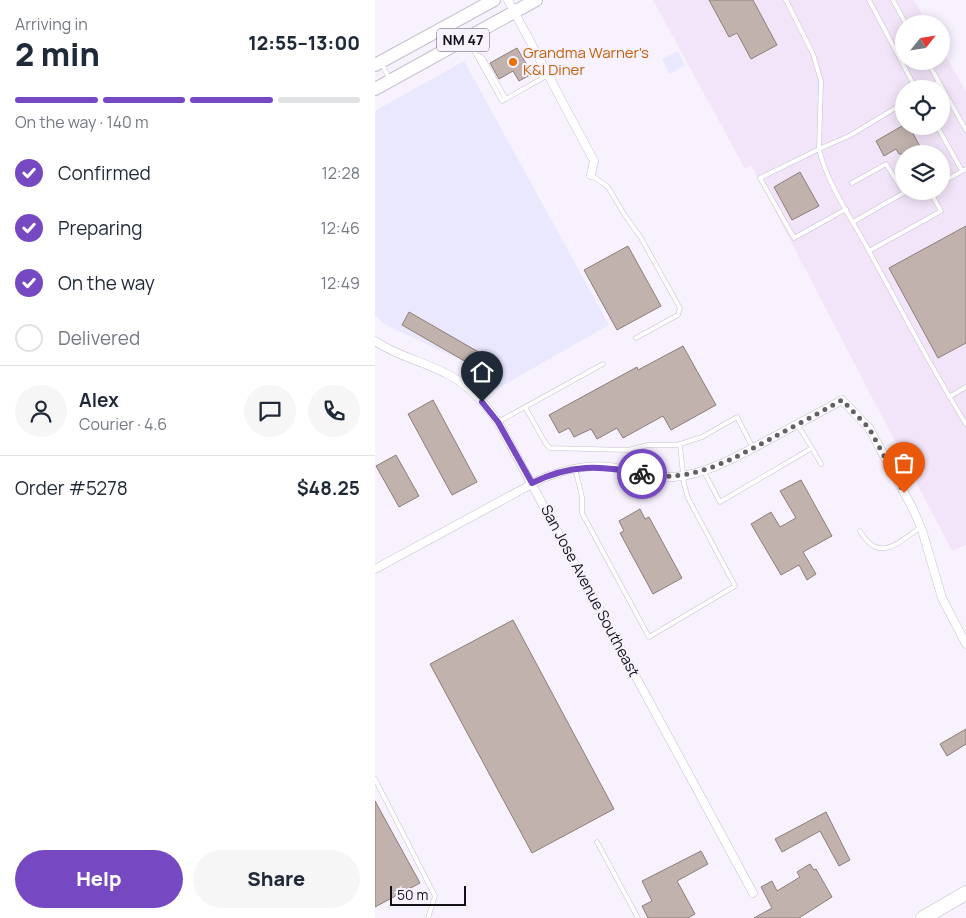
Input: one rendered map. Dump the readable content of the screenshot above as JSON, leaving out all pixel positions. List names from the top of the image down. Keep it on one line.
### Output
{"streets":{"main road":["NM 47"],"street":["San Jose Avenue Southeast"]},"places":["Grandma Warner's K&I Diner"],"scale_bar":"50 m","north":"top right","page":{"heading":["2 min","Arriving in","12:55–13:00"],"panel":["Alex","Courier · 4.6","Order #5278","$48.25"],"bar":"On the way · 140 m","list":[["Confirmed","12:28"],["Preparing","12:46"],["On the way","12:49"],"Delivered"],"buttons":["Help","Share"],"scale":"50 m"}}
